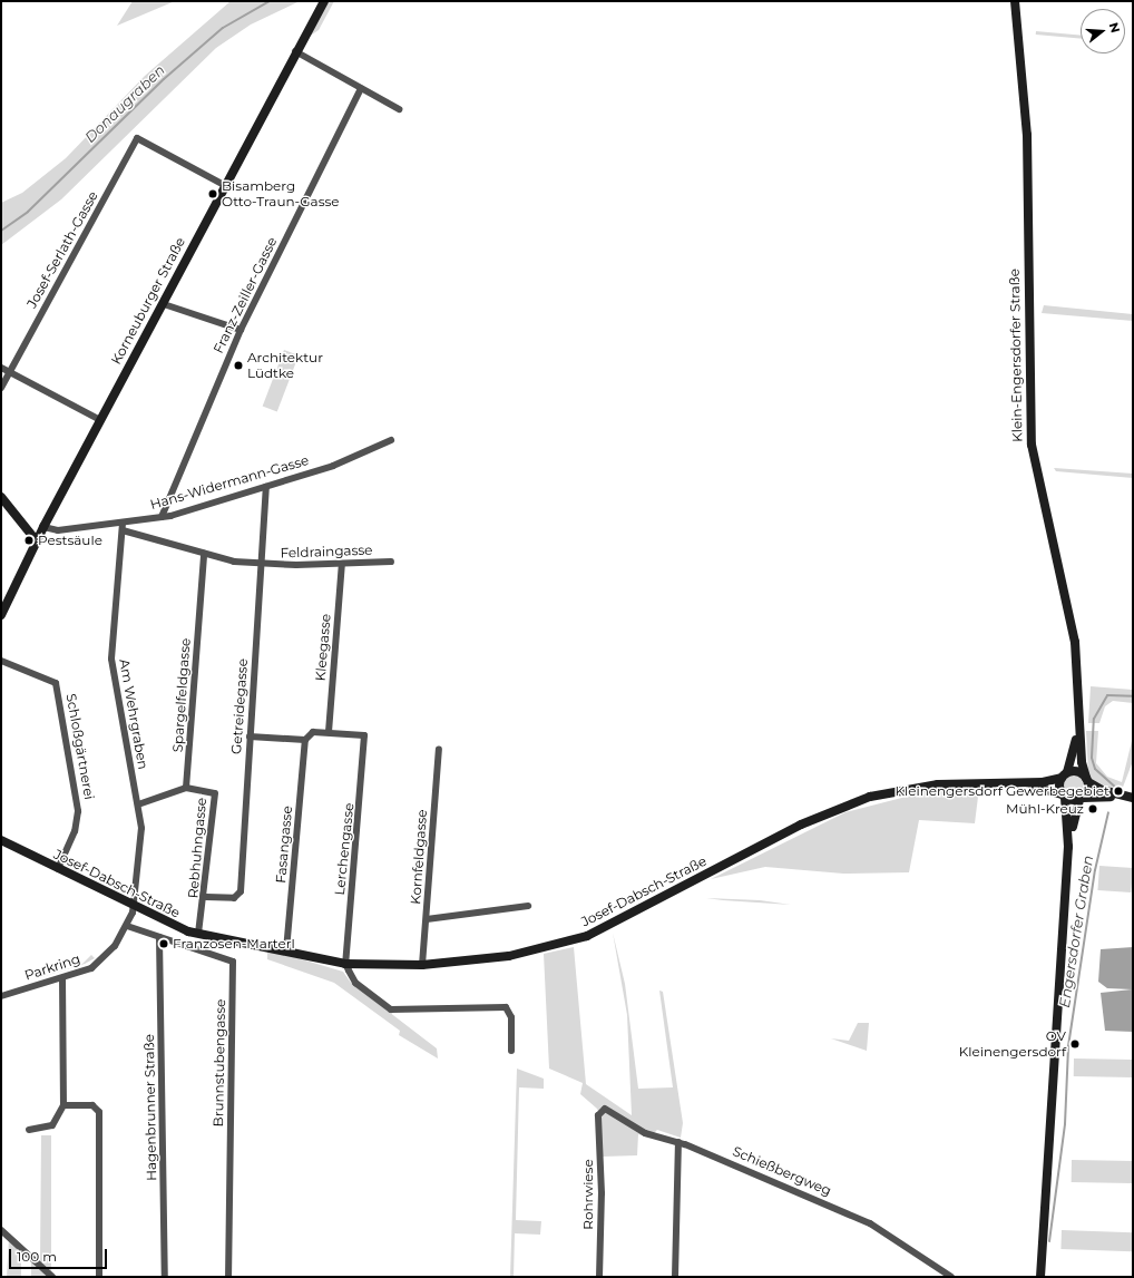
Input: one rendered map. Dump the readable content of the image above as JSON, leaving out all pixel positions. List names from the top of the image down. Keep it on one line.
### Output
{"streets":{"main road":["Korneuburger Straße","Klein-Engersdorfer Straße","Josef-Dabsch-Straße"],"street":["Josef-Serlath-Gasse","Franz-Zeiller-Gasse","Hans-Widermann-Gasse","Feldraingasse","Kleegasse","Spargelfeldgasse","Getreidegasse","Am Wehrgraben","Schloßgärtnerei","Fasangasse","Rebhuhngasse","Lerchengasse","Kornfeldgasse","Parkring","Brunnstubengasse","Hagenbrunner Straße","Schießbergweg","Rohrwiese"]},"crossings":[["Josef-Serlath-Gasse","Korneuburger Straße"],["Franz-Zeiller-Gasse","Hans-Widermann-Gasse"],["Korneuburger Straße","Hans-Widermann-Gasse"],["Klein-Engersdorfer Straße","Josef-Dabsch-Straße"],["Hans-Widermann-Gasse","Getreidegasse"],["Hans-Widermann-Gasse","Am Wehrgraben"],["Feldraingasse","Kleegasse"],["Feldraingasse","Getreidegasse"],["Kleegasse","Lerchengasse"],["Spargelfeldgasse","Rebhuhngasse"],["Getreidegasse","Rebhuhngasse"],["Am Wehrgraben","Josef-Dabsch-Straße"],["Am Wehrgraben","Parkring"],["Schloßgärtnerei","Josef-Dabsch-Straße"],["Fasangasse","Josef-Dabsch-Straße"],["Rebhuhngasse","Josef-Dabsch-Straße"],["Lerchengasse","Josef-Dabsch-Straße"],["Kornfeldgasse","Josef-Dabsch-Straße"],["Josef-Dabsch-Straße","Parkring"],["Parkring","Brunnstubengasse"],["Brunnstubengasse","Hagenbrunner Straße"],["Schießbergweg","Rohrwiese"]],"water":["Donaugraben","Engersdorfer Graben"],"places":["Bisamberg Otto-Traun-Gasse","Architektur Lüdtke","Pestsäule","Kleinengersdorf Gewerbegebiet","Mühl-Kreuz","Franzosen-Marterl","OV Kleinengersdorf"],"scale_bar":"100 m","north":"right"}
